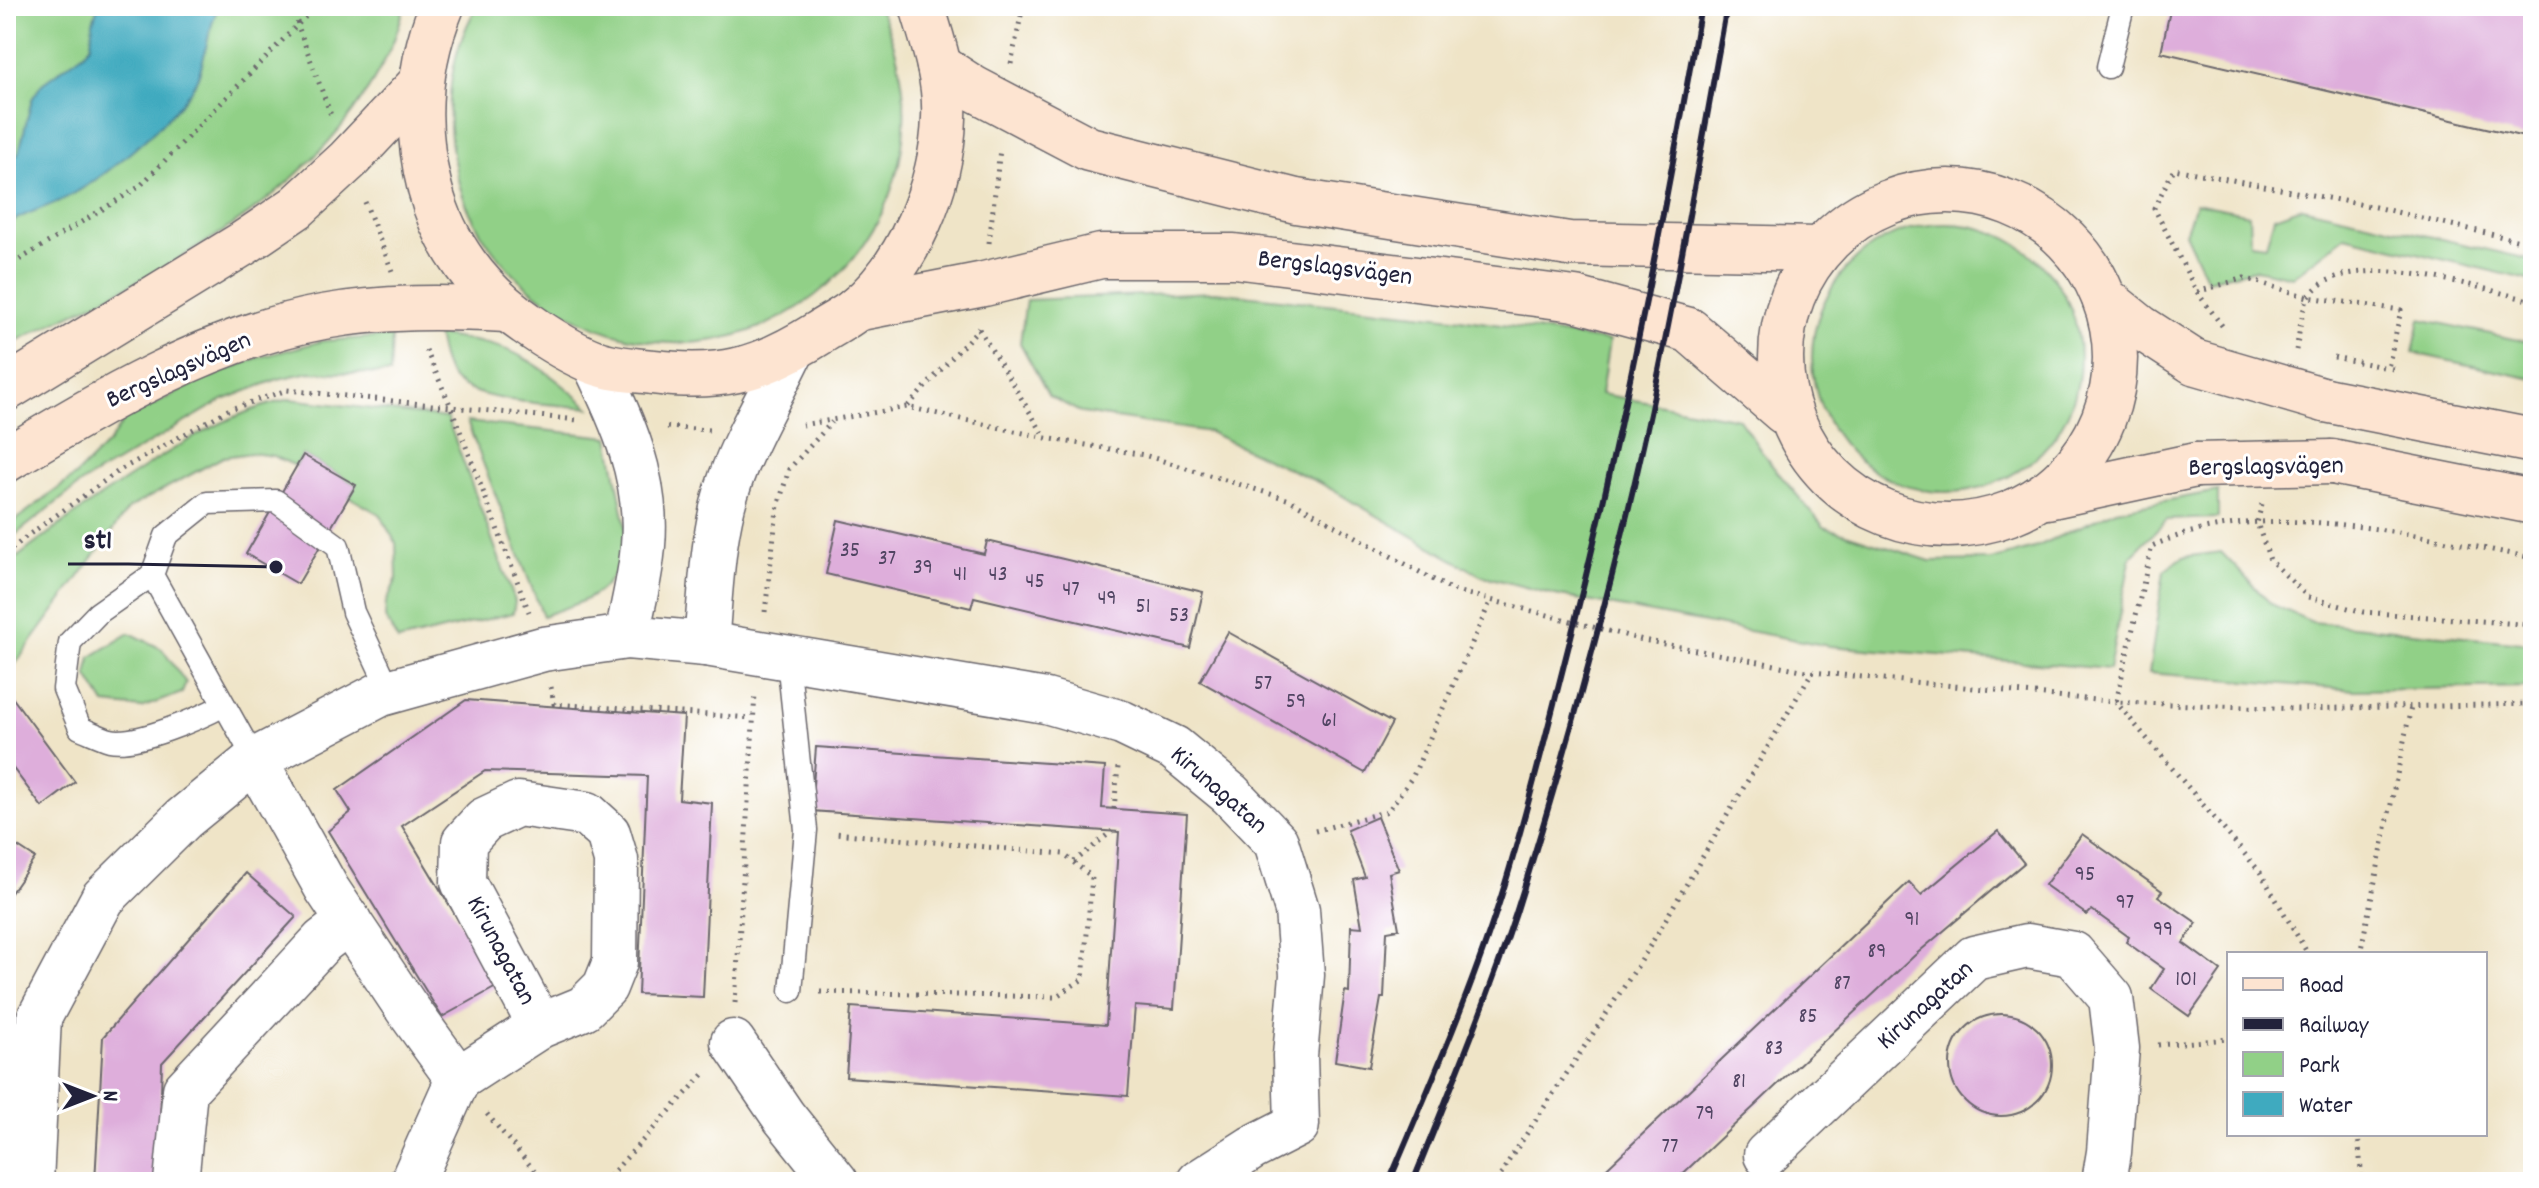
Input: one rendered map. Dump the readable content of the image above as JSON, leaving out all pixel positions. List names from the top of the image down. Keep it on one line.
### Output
{"streets":{"main road":["Bergslagsvägen"],"street":["Kirunagatan"]},"places":["st1"],"house_numbers":["35","37","39","41","43","45","47","49","51","53","57","59","61","95","97","91","99","89","101","87","85","83","81","79","77"],"legend":["Road","Railway","Park","Water"],"north":"right"}
